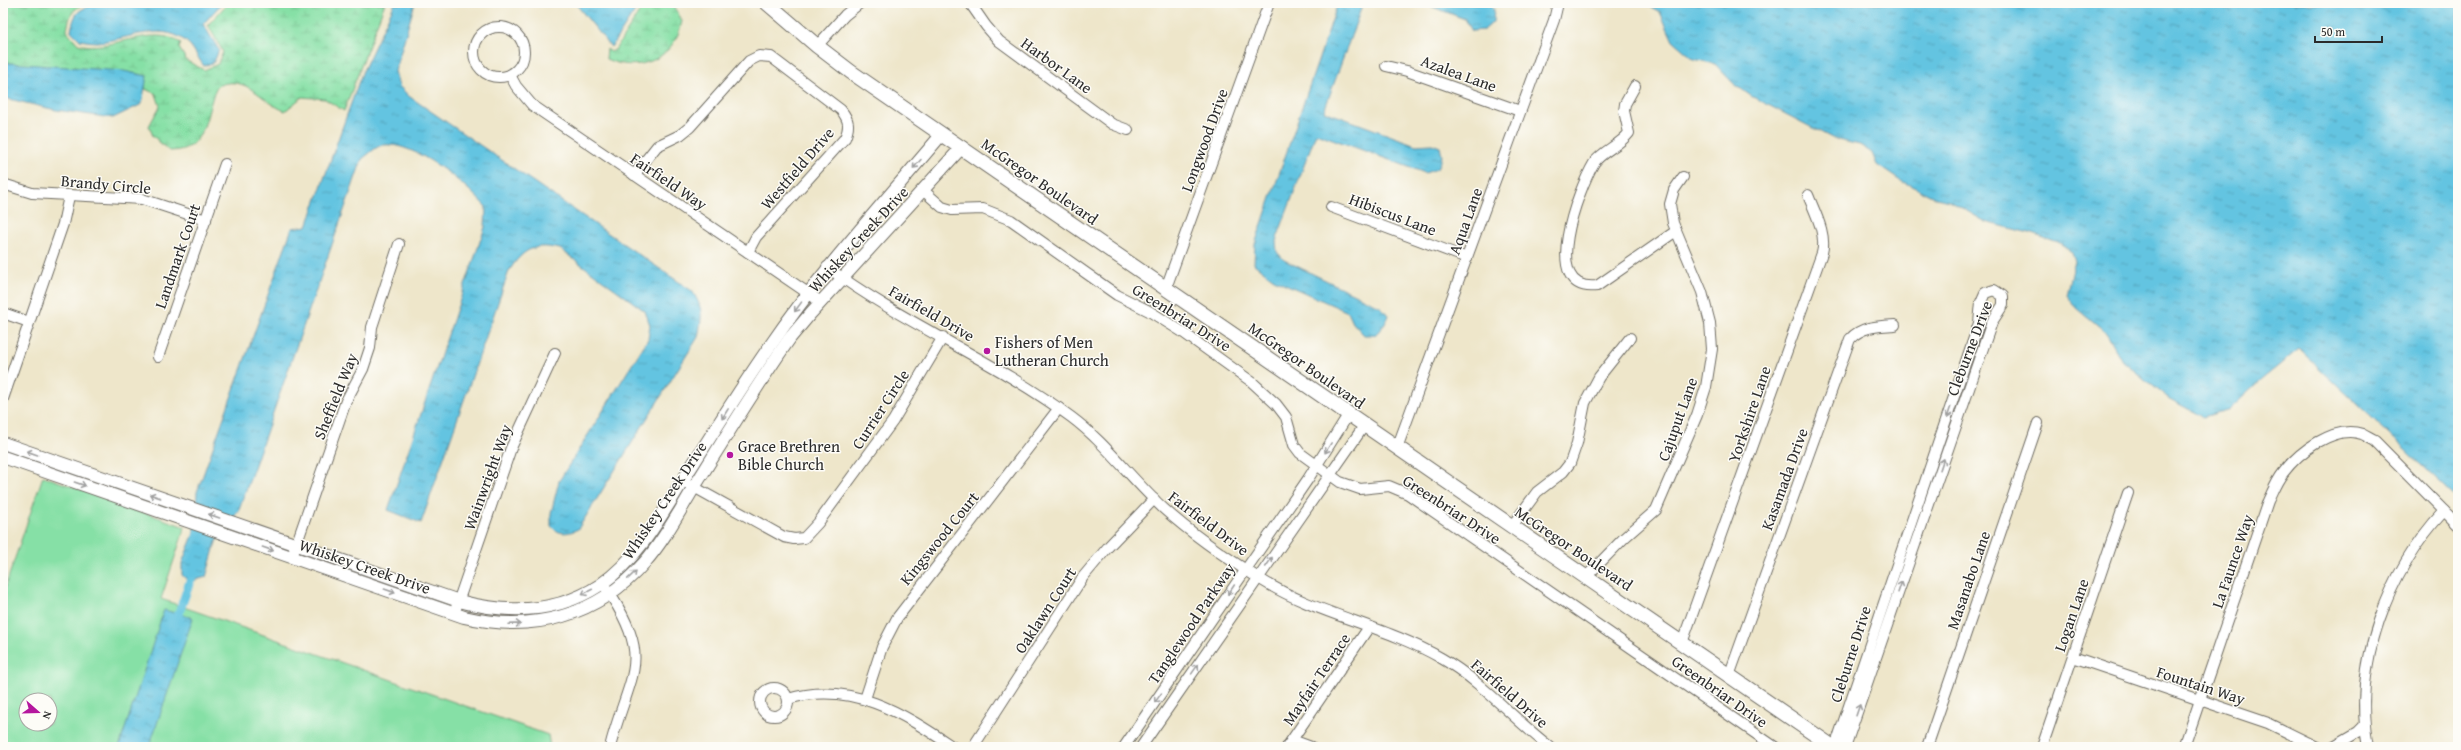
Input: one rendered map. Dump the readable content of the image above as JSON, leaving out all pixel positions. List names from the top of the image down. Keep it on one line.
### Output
{"streets":{"main road":["McGregor Boulevard"],"street":["Harbor Lane","Azalea Lane","Longwood Drive","Westfield Drive","Fairfield Way","Brandy Circle","Hibiscus Lane","Aqua Lane","Whiskey Creek Drive","Landmark Court","Fairfield Drive","Greenbriar Drive","Cleburne Drive","Sheffield Way","Currier Circle","Yorkshire Lane","Cajuput Lane","Wainwright Way","Kasamada Drive","Kingswood Court","La Faunce Way","Masanabo Lane","Oaklawn Court","Logan Lane","Tanglewood Parkway","Mayfair Terrace","Fountain Way"]},"crossings":[["Azalea Lane","Aqua Lane"],["Longwood Drive","McGregor Boulevard"],["Westfield Drive","Fairfield Way"],["Fairfield Way","Whiskey Creek Drive"],["McGregor Boulevard","Aqua Lane"],["McGregor Boulevard","Whiskey Creek Drive"],["McGregor Boulevard","Cleburne Drive"],["McGregor Boulevard","Yorkshire Lane"],["McGregor Boulevard","Cajuput Lane"],["McGregor Boulevard","Kasamada Drive"],["McGregor Boulevard","Tanglewood Parkway"],["Brandy Circle","Landmark Court"],["Hibiscus Lane","Aqua Lane"],["Whiskey Creek Drive","Fairfield Drive"],["Whiskey Creek Drive","Greenbriar Drive"],["Whiskey Creek Drive","Sheffield Way"],["Whiskey Creek Drive","Currier Circle"],["Whiskey Creek Drive","Wainwright Way"],["Fairfield Drive","Currier Circle"],["Fairfield Drive","Kingswood Court"],["Fairfield Drive","Oaklawn Court"],["Fairfield Drive","Tanglewood Parkway"],["Fairfield Drive","Mayfair Terrace"],["Greenbriar Drive","Tanglewood Parkway"],["La Faunce Way","Fountain Way"],["Logan Lane","Fountain Way"]],"places":["Fishers of Men Lutheran Church","Grace Brethren Bible Church"],"scale_bar":"50 m","north":"right"}
